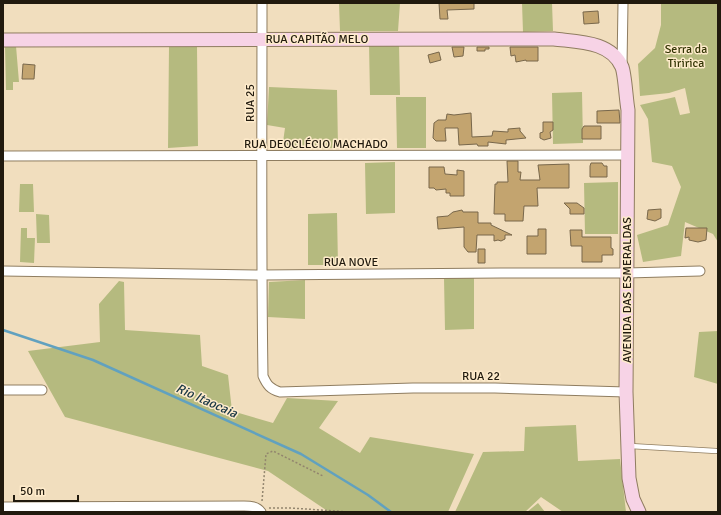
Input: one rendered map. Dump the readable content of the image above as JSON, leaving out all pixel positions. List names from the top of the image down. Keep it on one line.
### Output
{"streets":{"main road":["RUA CAPITÃO MELO","AVENIDA DAS ESMERALDAS"],"street":["RUA 25","RUA DEOCLÉCIO MACHADO","RUA NOVE","RUA 22"]},"crossings":[["RUA CAPITÃO MELO","RUA 25"],["RUA CAPITÃO MELO","AVENIDA DAS ESMERALDAS"],["RUA 25","RUA DEOCLÉCIO MACHADO"],["RUA 25","RUA NOVE"],["RUA 25","RUA 22"],["RUA DEOCLÉCIO MACHADO","AVENIDA DAS ESMERALDAS"],["RUA NOVE","AVENIDA DAS ESMERALDAS"],["RUA NOVE","RUA 22"],["AVENIDA DAS ESMERALDAS","RUA 22"]],"water":["Rio Itaocaia"],"parks":["Serra da Tiririca"],"scale_bar":"50 m"}
